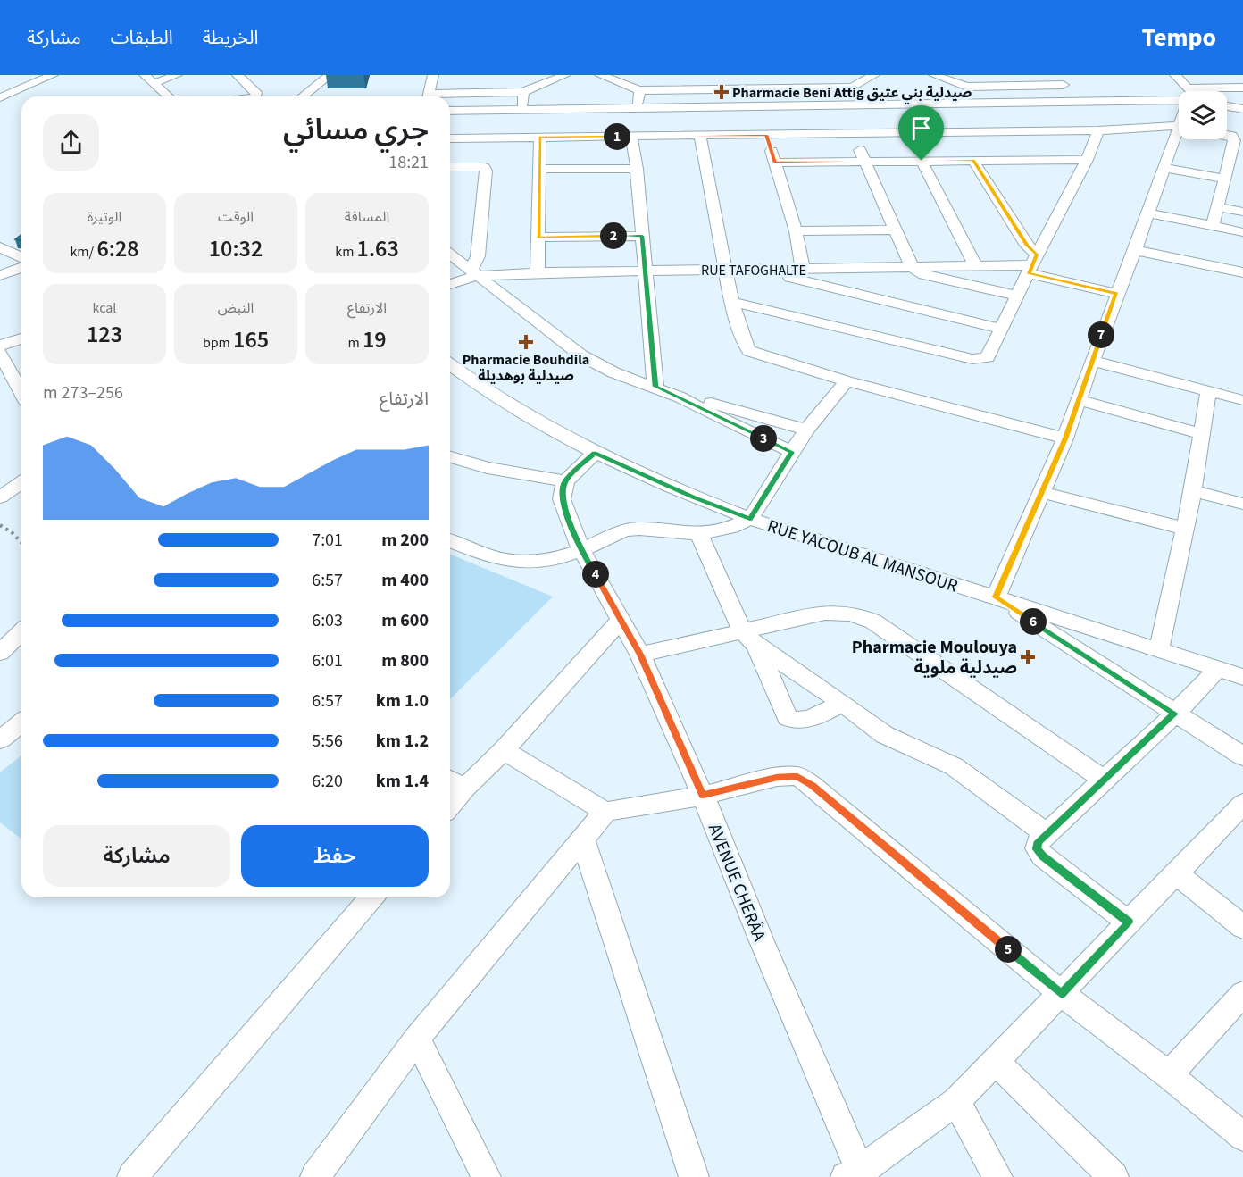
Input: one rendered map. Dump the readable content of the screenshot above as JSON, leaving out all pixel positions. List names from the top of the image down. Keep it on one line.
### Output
{"streets":{"street":["RUE TAFOGHALTE","RUE YACOUB AL MANSOUR","AVENUE CHERÂA"]},"places":{"health":["Pharmacie Beni Attig صيدلية بني عتيق","Pharmacie Bouhdila صيدلية بوهديلة","Pharmacie Moulouya صيدلية ملوية"]},"page":{"header":"Tempo","nav":["الخريطة","الطبقات","مشاركة"],"heading":["جري مسائي","18:21"],"pins":["1","2","7","3","4","6","5"],"stats":[["المسافة","1.63 km"],["الوقت","10:32"],["الوتيرة","6:28 /km"],["الارتفاع","19 m"],["النبض","165 bpm"],["kcal","123"]],"chart":["الارتفاع","256–273 m"],"list":[{"name":"200 m","note":"7:01"},{"name":"400 m","note":"6:57"},{"name":"600 m","note":"6:03"},{"name":"800 m","note":"6:01"},{"name":"1.0 km","note":"6:57"},{"name":"1.2 km","note":"5:56"},{"name":"1.4 km","note":"6:20"}],"buttons":["حفظ","مشاركة"]}}
